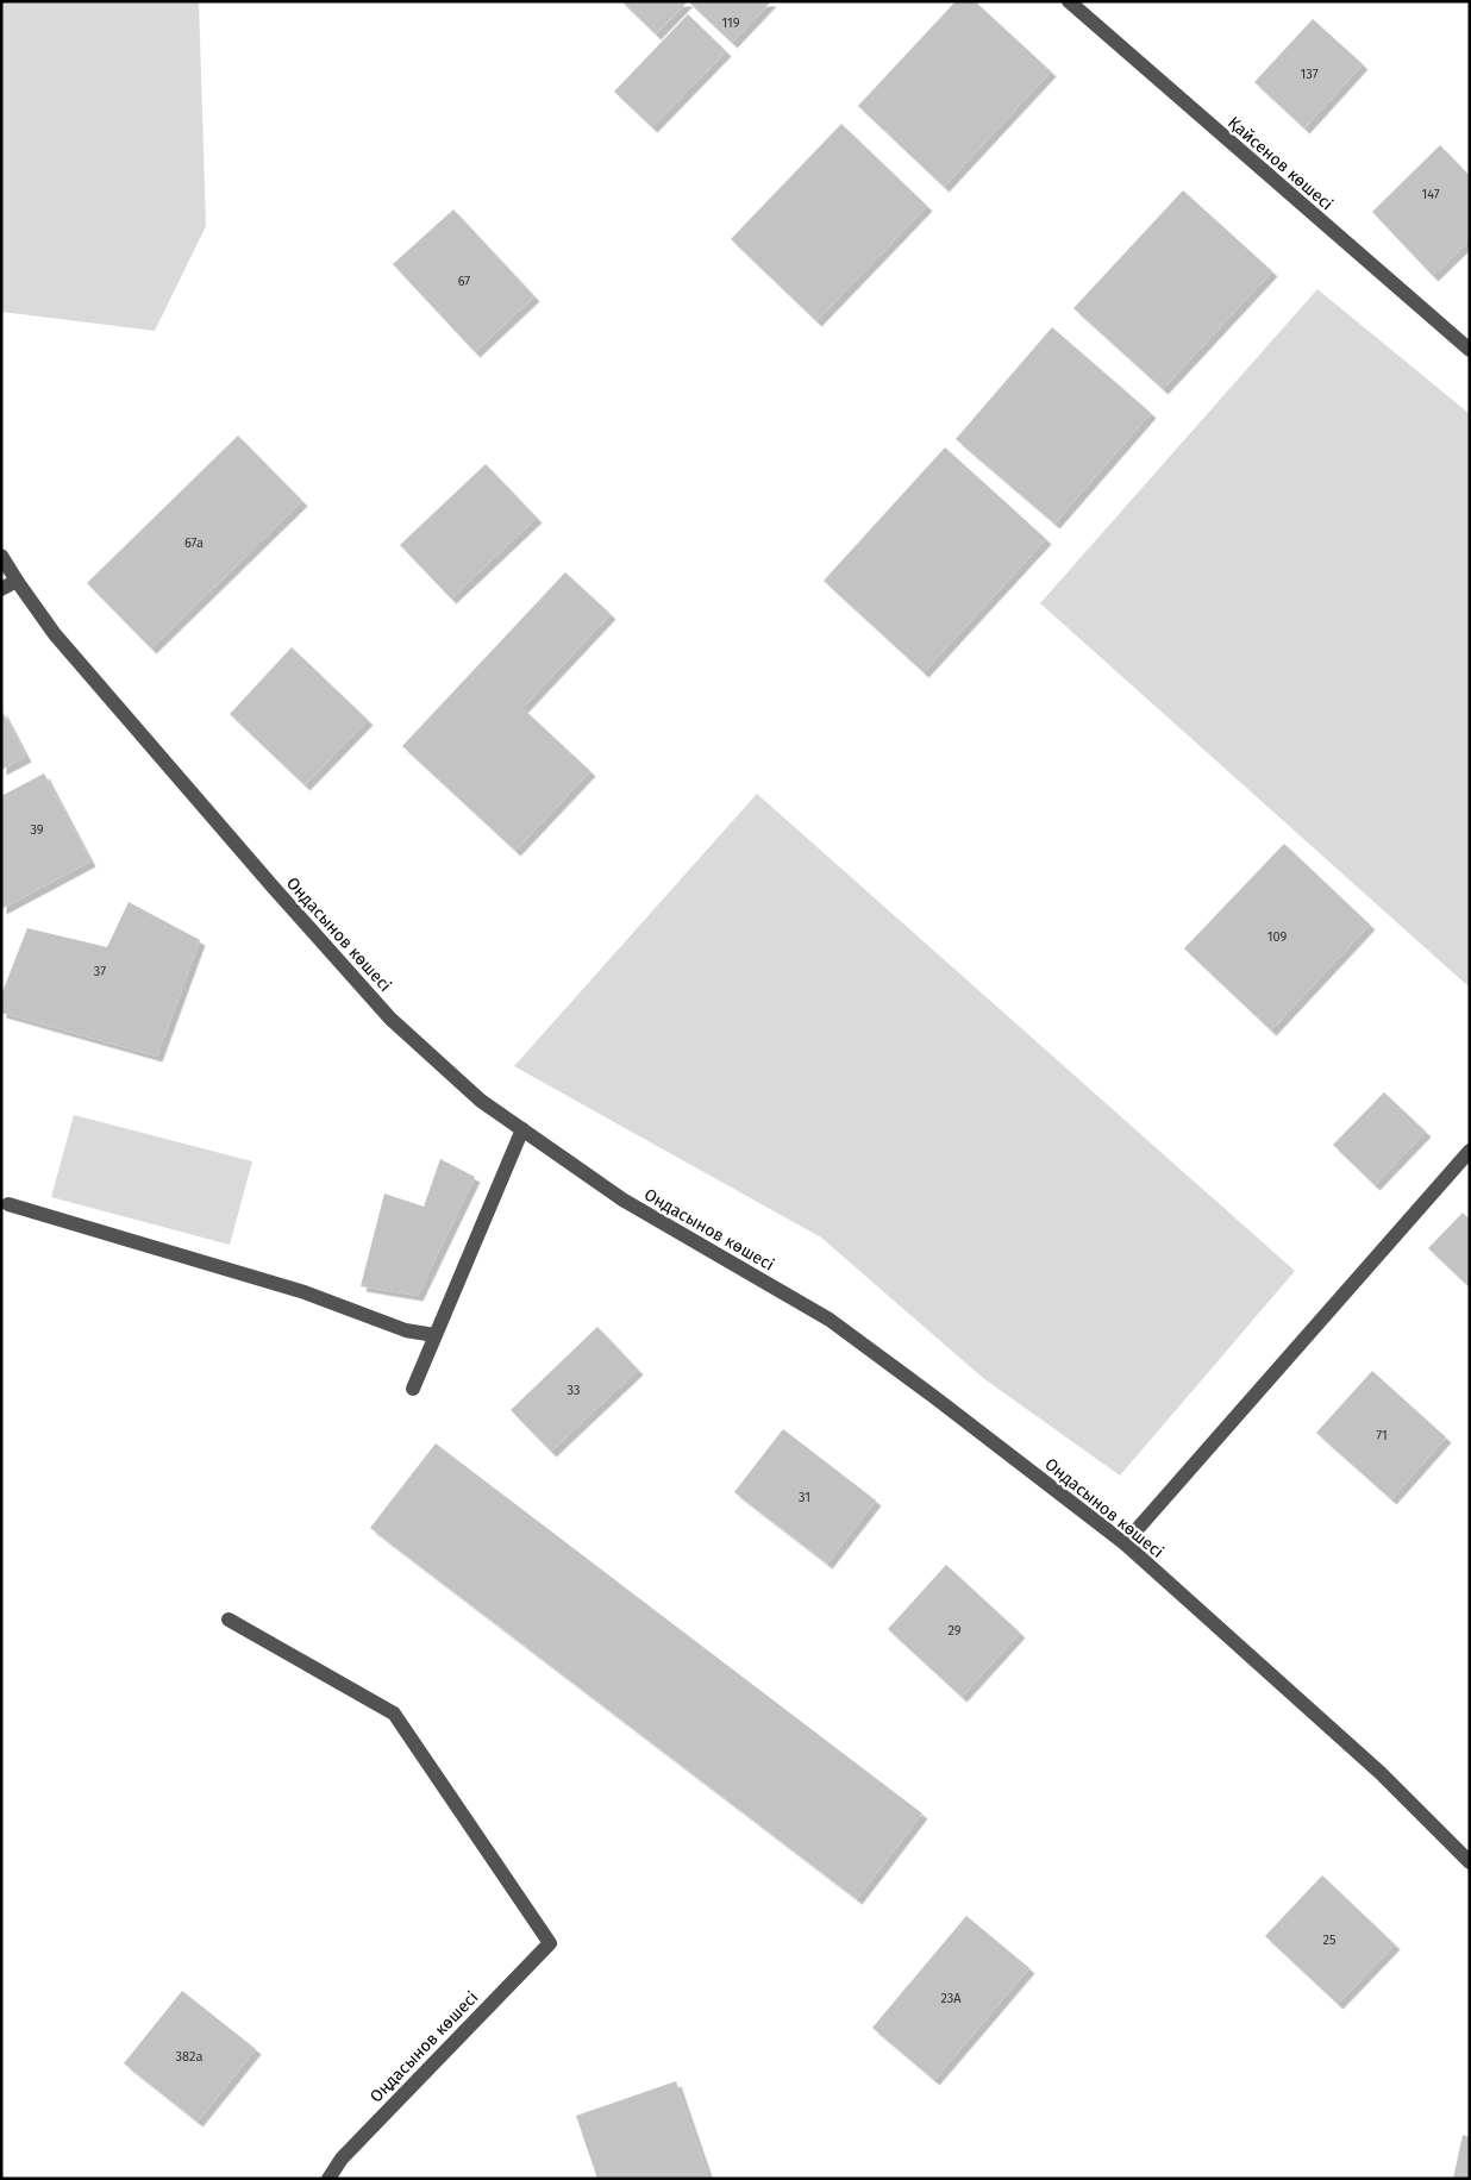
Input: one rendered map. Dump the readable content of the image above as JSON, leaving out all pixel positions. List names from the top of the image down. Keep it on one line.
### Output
{"streets":{"street":["Қайсенов көшесі","Ондасынов көшесі","Оңдасынов көшесі"]},"house_numbers":["119","137","147","67","67а","39","109","37","33","71","31","29","25","23А","382а"]}
